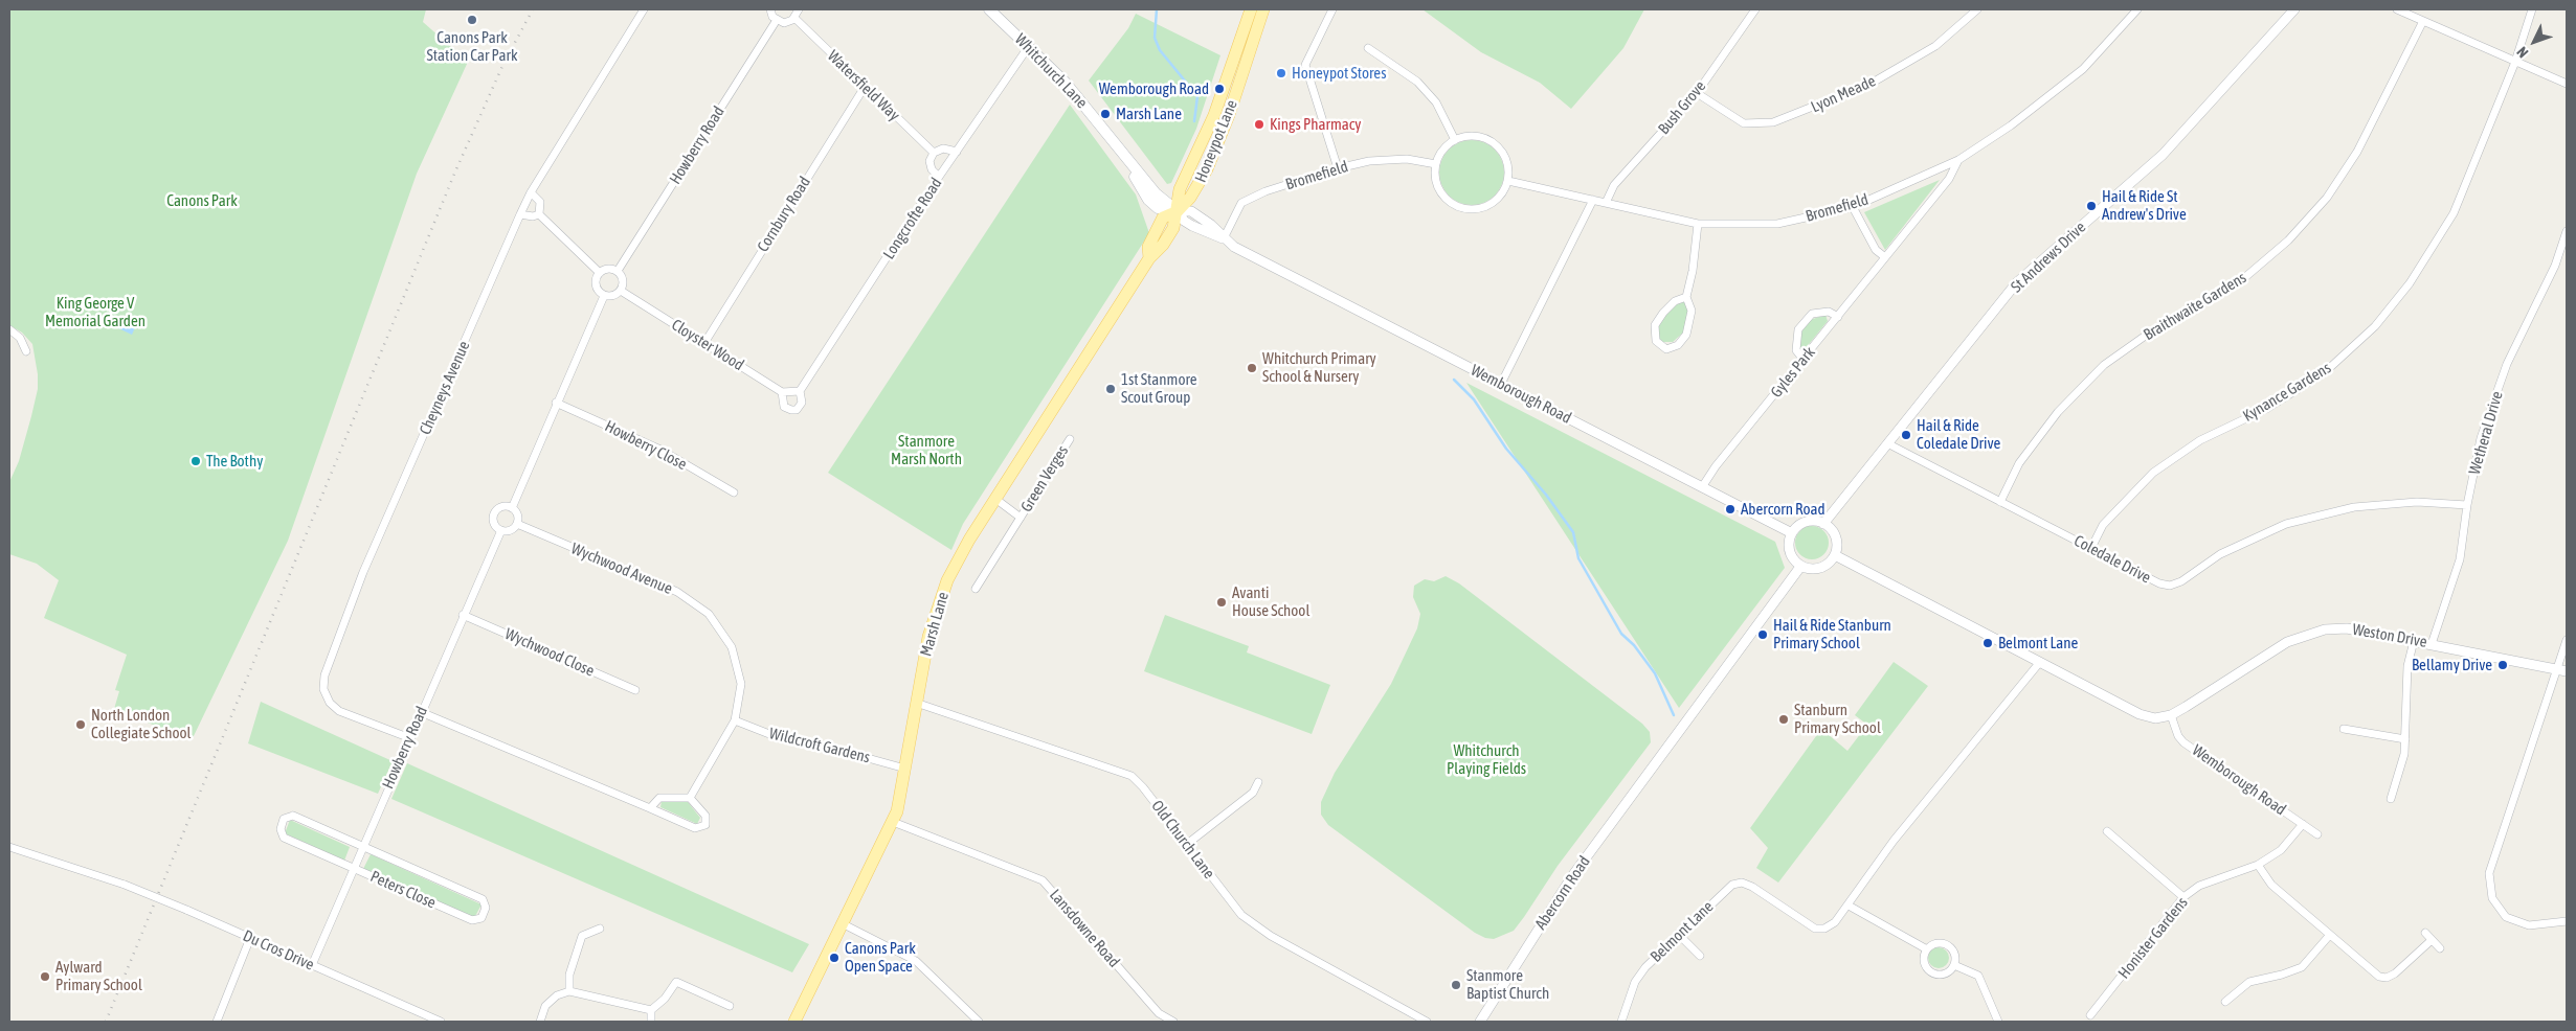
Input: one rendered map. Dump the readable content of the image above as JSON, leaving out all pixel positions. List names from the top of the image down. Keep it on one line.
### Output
{"streets":{"main road":["Whitchurch Lane","Honeypot Lane","Marsh Lane"],"street":["Watersfield Way","Lyon Meade","Bush Grove","Howberry Road","Bromefield","Cornbury Road","Longcrofte Road","St Andrews Drive","Braithwaite Gardens","Cloyster Wood","Gyles Park","Cheyneys Avenue","Kynance Gardens","Wemborough Road","Wetheral Drive","Howberry Close","Green Verges","Coledale Drive","Wychwood Avenue","Weston Drive","Wychwood Close","Wildcroft Gardens","Old Church Lane","Peters Close","Abercorn Road","Lansdowne Road","Belmont Lane","Honister Gardens","Du Cros Drive"]},"crossings":[["Whitchurch Lane","Honeypot Lane"],["Whitchurch Lane","Longcrofte Road"],["Whitchurch Lane","Wemborough Road"],["Whitchurch Lane","Marsh Lane"],["Watersfield Way","Cornbury Road"],["Lyon Meade","Bush Grove"],["Bush Grove","Bromefield"],["Honeypot Lane","Wemborough Road"],["Honeypot Lane","Marsh Lane"],["Howberry Road","Cloyster Wood"],["Howberry Road","Cheyneys Avenue"],["Howberry Road","Wychwood Avenue"],["Howberry Road","Wychwood Close"],["Howberry Road","Peters Close"],["Howberry Road","Du Cros Drive"],["Bromefield","Gyles Park"],["Bromefield","Wemborough Road"],["Cornbury Road","Cloyster Wood"],["Longcrofte Road","Cloyster Wood"],["St Andrews Drive","Wemborough Road"],["St Andrews Drive","Coledale Drive"],["St Andrews Drive","Abercorn Road"],["Braithwaite Gardens","Coledale Drive"],["Gyles Park","Wemborough Road"],["Kynance Gardens","Coledale Drive"],["Wemborough Road","Marsh Lane"],["Wemborough Road","Weston Drive"],["Wemborough Road","Abercorn Road"],["Wemborough Road","Honister Gardens"],["Wetheral Drive","Coledale Drive"],["Wetheral Drive","Weston Drive"],["Green Verges","Marsh Lane"],["Wychwood Avenue","Wildcroft Gardens"],["Marsh Lane","Wildcroft Gardens"],["Marsh Lane","Old Church Lane"],["Marsh Lane","Lansdowne Road"]],"parks":["Canons Park","King George V Memorial Garden","Stanmore Marsh North","Whitchurch Playing Fields"],"places":["Canons Park Station Car Park","Honeypot Stores","Wemborough Road","Marsh Lane","Kings Pharmacy","Hail & Ride St Andrew's Drive","Whitchurch Primary School & Nursery","1st Stanmore Scout Group","Hail & Ride Coledale Drive","The Bothy","Abercorn Road","Avanti House School","Hail & Ride Stanburn Primary School","Belmont Lane","Bellamy Drive","Stanburn Primary School","North London Collegiate School","Canons Park Open Space","Aylward Primary School","Stanmore Baptist Church"],"north":"bottom left"}
